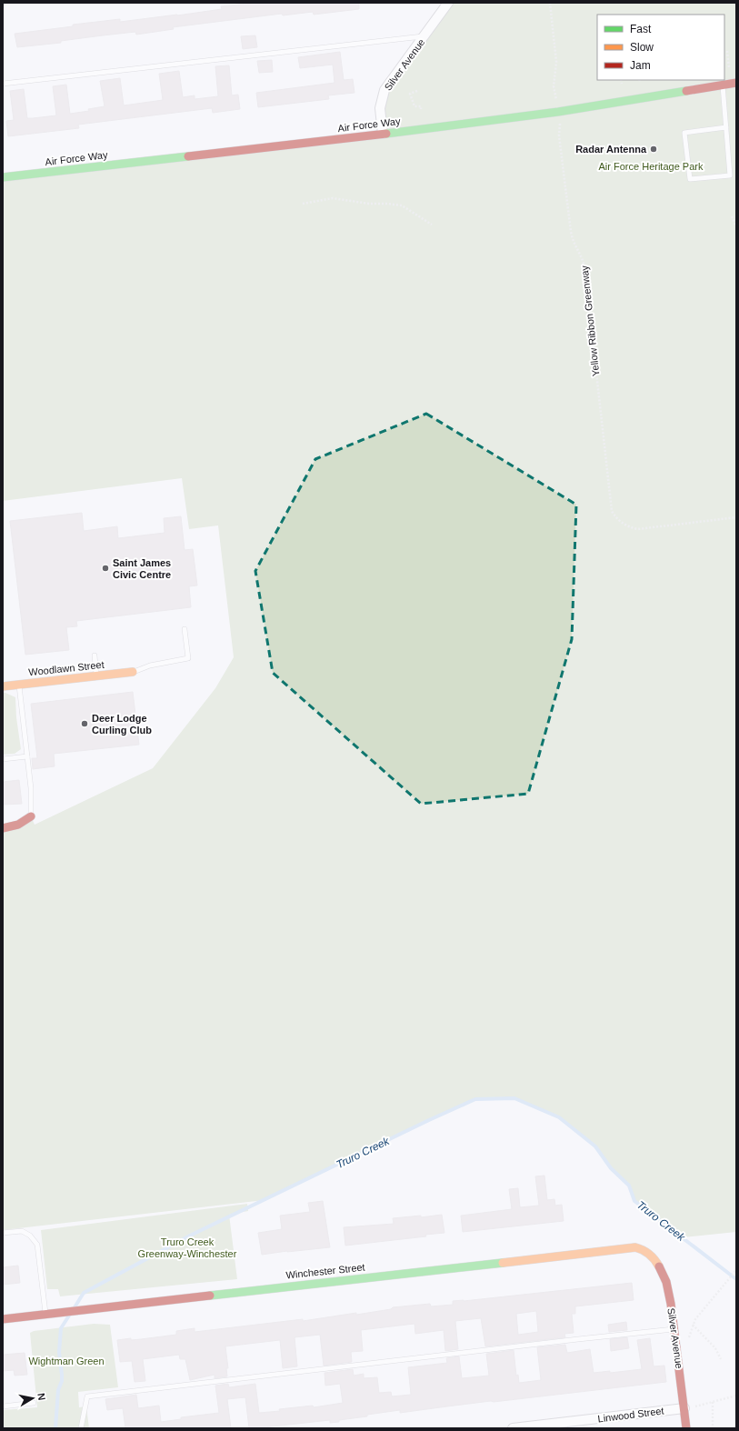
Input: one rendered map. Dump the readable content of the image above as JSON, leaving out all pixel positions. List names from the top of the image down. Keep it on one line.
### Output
{"streets":{"street":["Silver Avenue","Air Force Way","Woodlawn Street","Winchester Street","Linwood Street"],"path":["Yellow Ribbon Greenway"]},"crossings":[["Silver Avenue","Air Force Way"],["Silver Avenue","Winchester Street"],["Silver Avenue","Linwood Street"],["Air Force Way","Yellow Ribbon Greenway"]],"water":["Truro Creek"],"parks":["Air Force Heritage Park","Truro Creek Greenway-Winchester","Wightman Green"],"places":["Radar Antenna","Saint James Civic Centre","Deer Lodge Curling Club"],"legend":["Fast","Slow","Jam"],"north":"right"}
